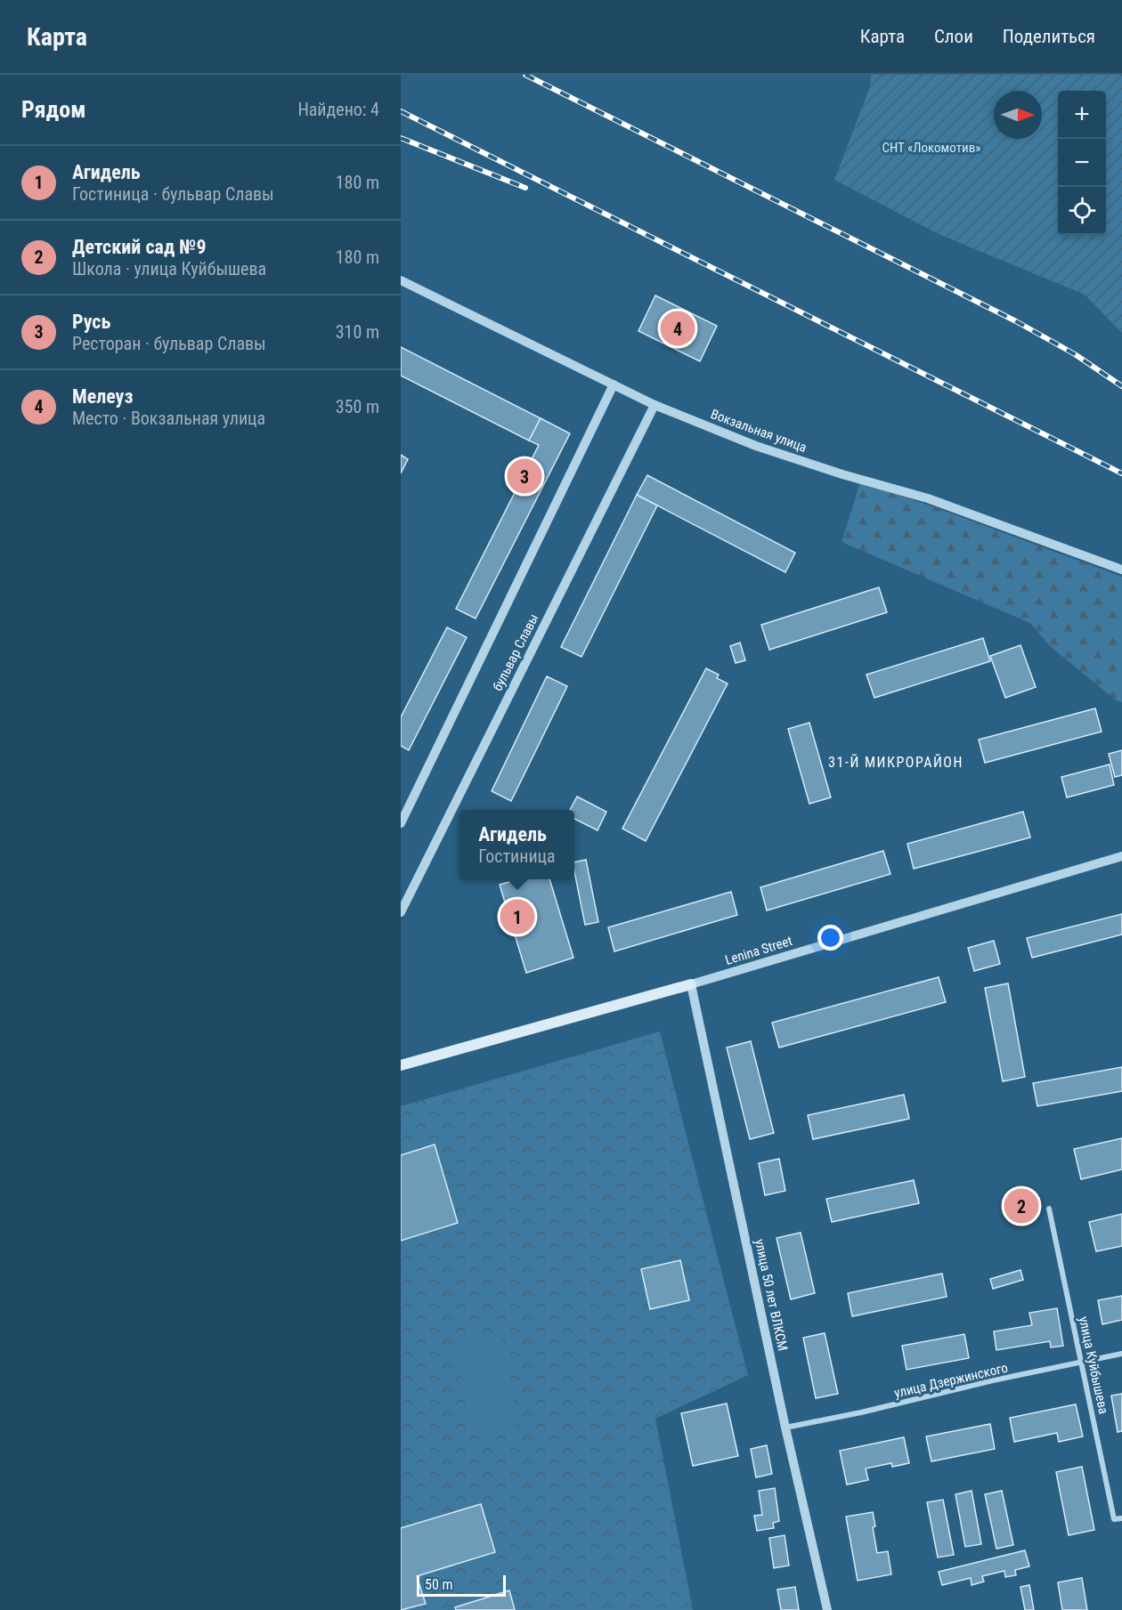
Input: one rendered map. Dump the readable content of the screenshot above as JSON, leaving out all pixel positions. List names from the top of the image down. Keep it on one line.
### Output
{"streets":{"main road":["Lenina Street"],"street":["Вокзальная улица","бульвар Славы","улица 50 лет ВЛКСМ","улица Куйбышева","улица Дзержинского"]},"crossings":[["Вокзальная улица","бульвар Славы"],["Lenina Street","улица 50 лет ВЛКСМ"],["улица 50 лет ВЛКСМ","улица Дзержинского"],["улица Куйбышева","улица Дзержинского"]],"districts":["31-Й МИКРОРАЙОН"],"parks":["СНТ «Локомотив»"],"scale_bar":"50 m","north":"right","page":{"header":"Карта","nav":["Карта","Слои","Поделиться"],"heading":["Рядом","Найдено: 4"],"map_buttons":["+","−"],"list":[{"mark":"1","name":"Агидель","note":"Гостиница · бульвар Славы","value":"180 m"},{"mark":"2","name":"Детский сад №9","note":"Школа · улица Куйбышева","value":"180 m"},{"mark":"3","name":"Русь","note":"Ресторан · бульвар Славы","value":"310 m"},{"mark":"4","name":"Мелеуз","note":"Место · Вокзальная улица","value":"350 m"}],"pins":["4","3","1","2"],"popup":["Агидель","Гостиница"],"scale":"50 m"}}
